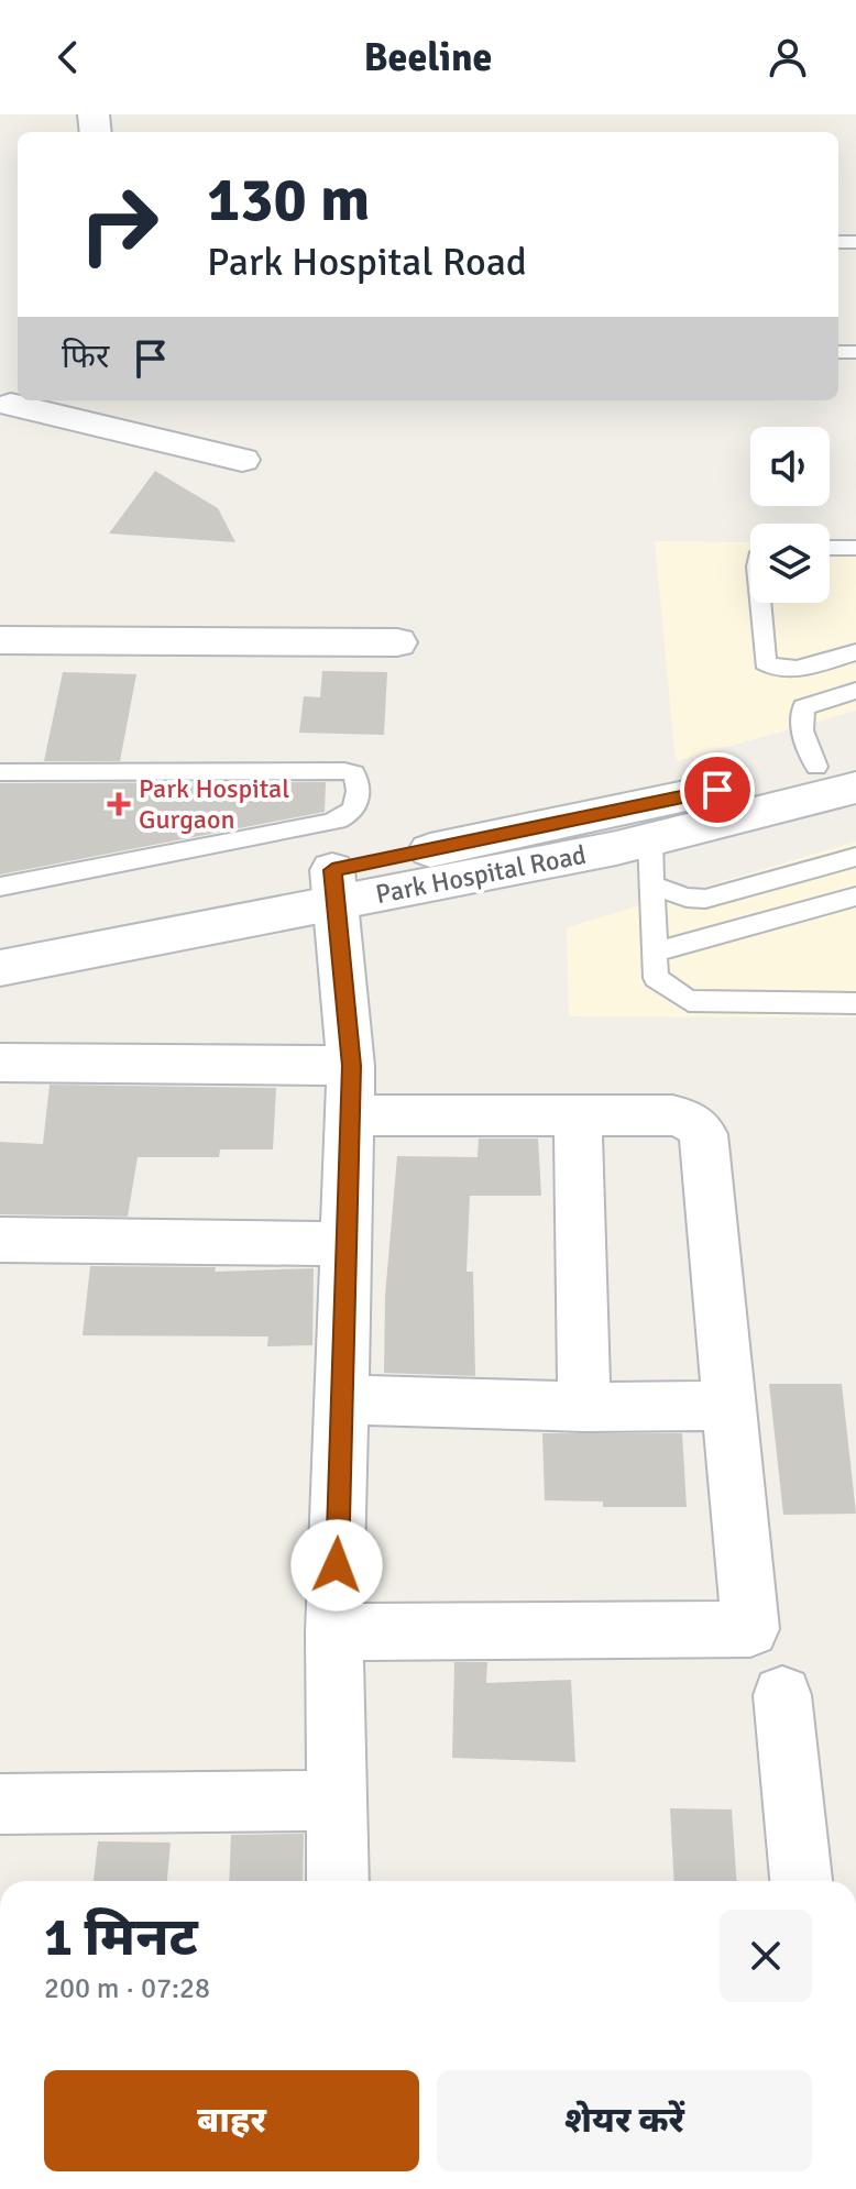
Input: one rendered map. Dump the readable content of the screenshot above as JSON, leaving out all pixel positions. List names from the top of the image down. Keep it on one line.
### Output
{"streets":{"street":["Park Hospital Road"]},"places":{"health":["Park Hospital Gurgaon"]},"page":{"header":"Beeline","turn":["130 m","Park Hospital Road"],"then":"फिर","heading":["1 मिनट","200 m · 07:28"],"buttons":["बाहर","शेयर करें"]}}
